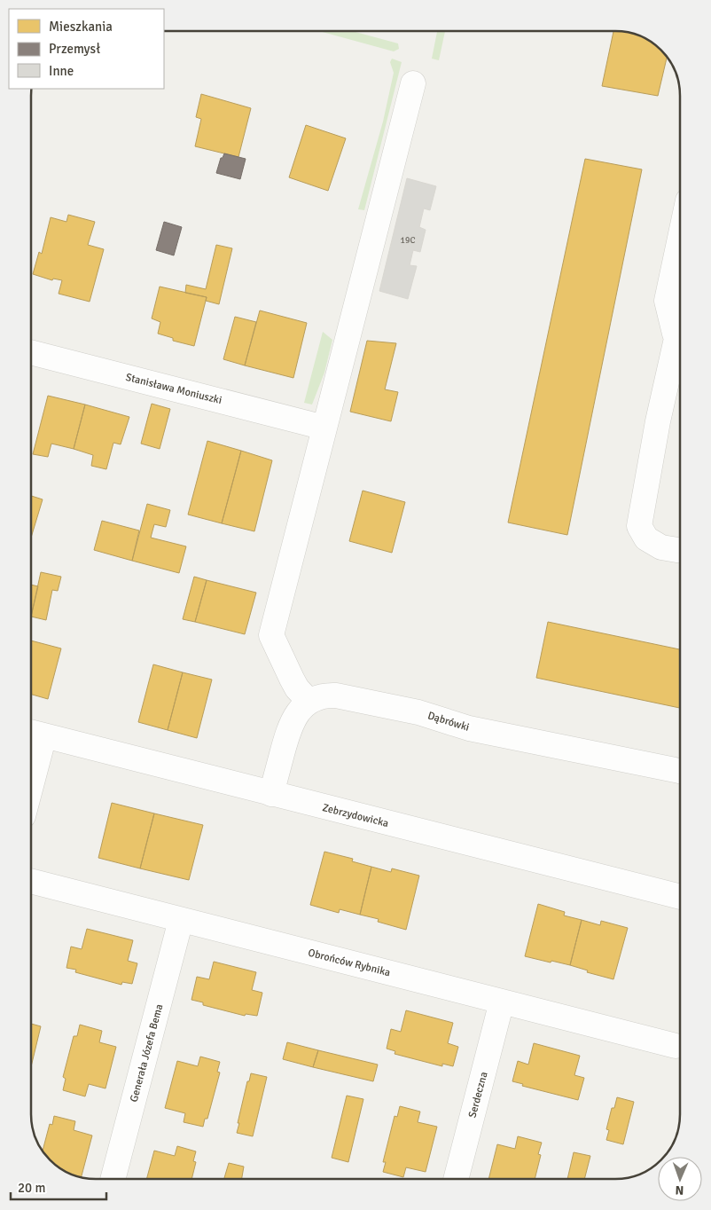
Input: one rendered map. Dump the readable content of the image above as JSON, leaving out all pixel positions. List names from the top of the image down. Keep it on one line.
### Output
{"streets":{"street":["Stanisława Moniuszki","Dąbrówki","Zebrzydowicka","Obrońców Rybnika","Generała Józefa Bema","Serdeczna"]},"crossings":[["Obrońców Rybnika","Generała Józefa Bema"],["Obrońców Rybnika","Serdeczna"]],"house_numbers":["19C"],"legend":["Mieszkania","Przemysł","Inne"],"scale_bar":"20 m","north":"bottom"}
